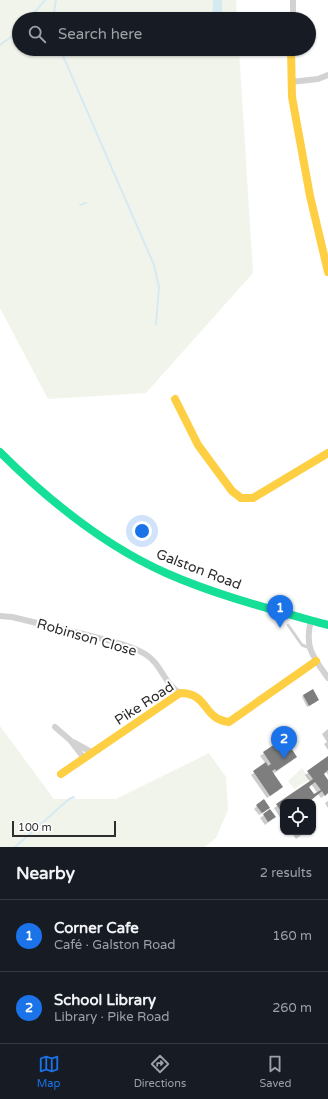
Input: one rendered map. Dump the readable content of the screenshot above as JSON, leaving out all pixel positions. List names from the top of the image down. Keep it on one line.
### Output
{"streets":{"street":["Galston Road","Robinson Close","Pike Road"]},"crossings":[["Robinson Close","Pike Road"]],"scale_bar":"100 m","page":{"search":"Search here","pins":["1","2"],"scale":"100 m","heading":["Nearby","2 results"],"list":[{"mark":"1","name":"Corner Cafe","note":"Café · Galston Road","value":"160 m"},{"mark":"2","name":"School Library","note":"Library · Pike Road","value":"260 m"}],"nav":["Map","Directions","Saved"]}}
